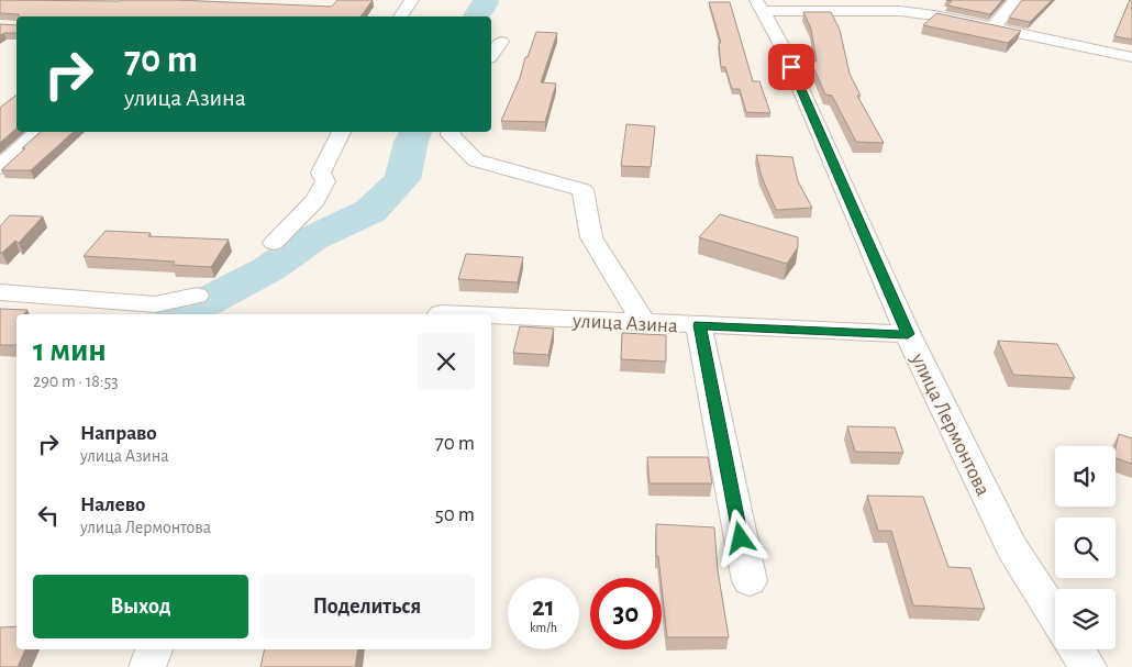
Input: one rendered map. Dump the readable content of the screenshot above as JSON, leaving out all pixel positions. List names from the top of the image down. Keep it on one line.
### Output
{"streets":{"street":["улица Азина","улица Лермонтова"]},"crossings":[["улица Азина","улица Лермонтова"]],"page":{"turn":["70 m","улица Азина"],"heading":["1 мин","290 m · 18:53"],"list":[{"name":"Направо","note":"улица Азина","value":"70 m"},{"name":"Налево","note":"улица Лермонтова","value":"50 m"}],"buttons":["Выход","Поделиться"],"speed":"21 km/h","limit":"30"}}
